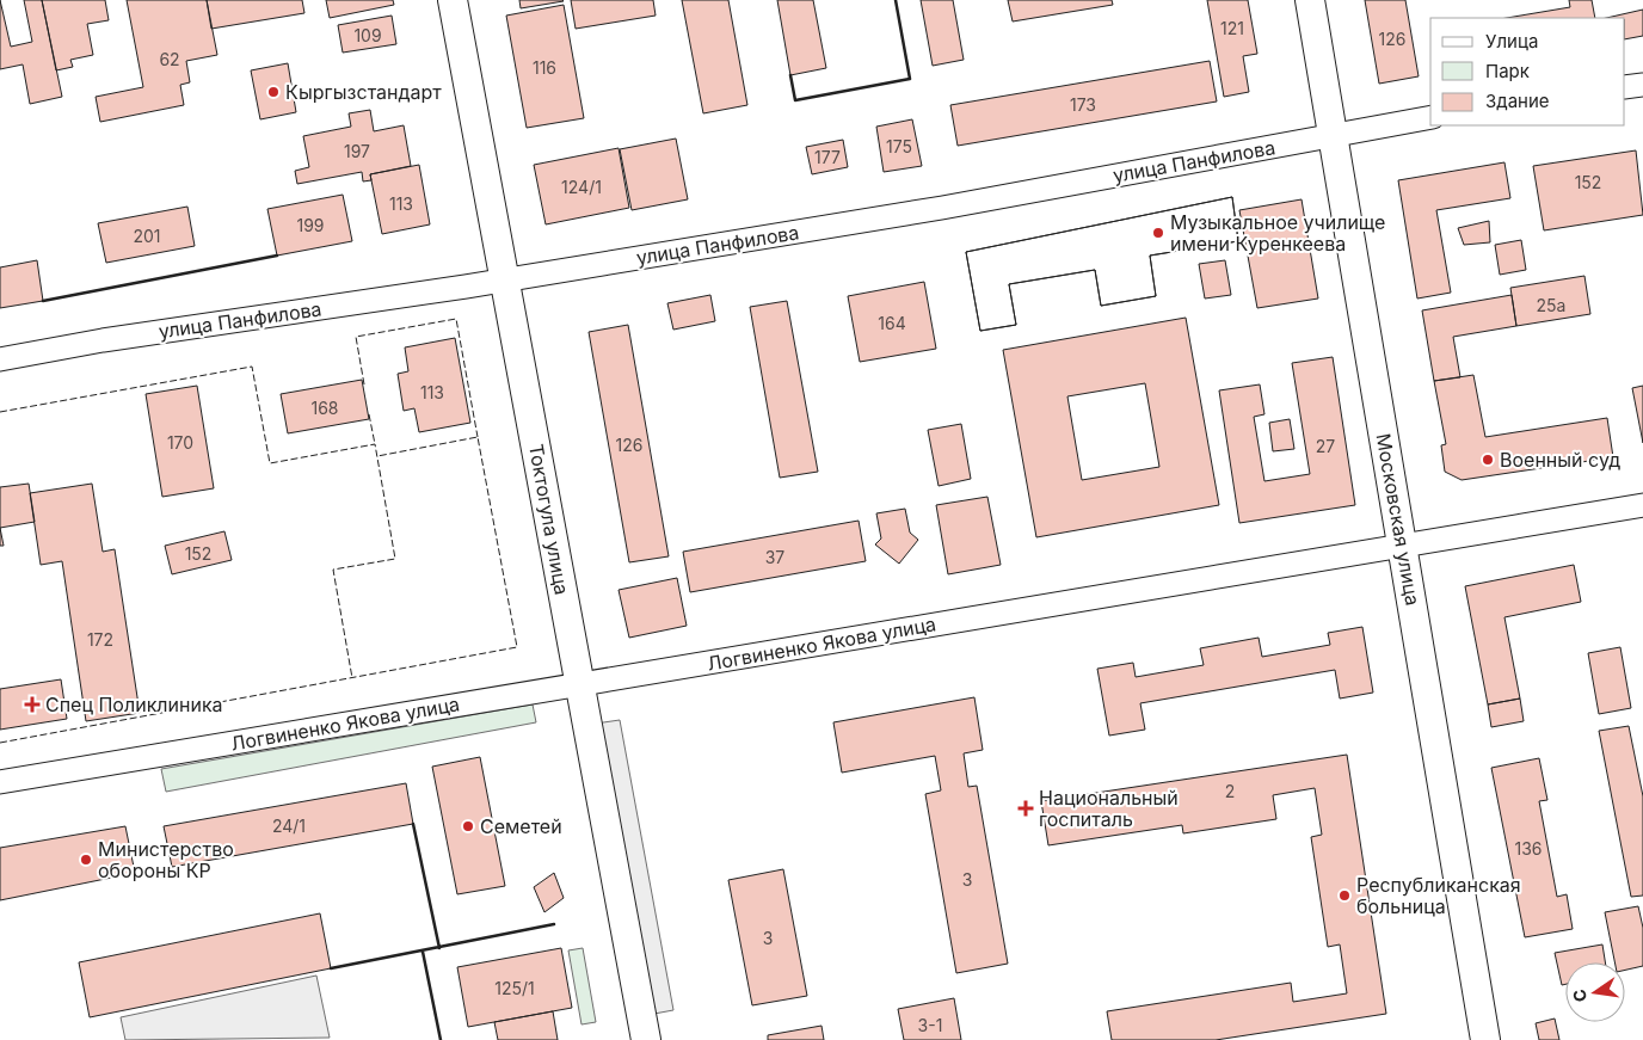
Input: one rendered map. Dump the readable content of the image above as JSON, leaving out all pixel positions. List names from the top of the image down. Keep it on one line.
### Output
{"streets":{"main road":["Токтогула улица","Московская улица"],"street":["улица Панфилова","Логвиненко Якова улица"]},"crossings":[["улица Панфилова","Токтогула улица"],["улица Панфилова","Московская улица"],["Токтогула улица","Логвиненко Якова улица"],["Московская улица","Логвиненко Якова улица"]],"places":{"other":["Кыргызстандарт","Музыкальное училище имени Куренкеева","Военный суд","Семетей","Министерство обороны КР","Республиканская больница"],"health":["Спец Поликлиника","Национальный госпиталь"]},"house_numbers":["121","109","126","62","116","173","175","197","177","152","124/1","113","199","201","25a","164","113","168","170","126","27","152","37","172","2","24/1","136","3","3","125/1","3-1"],"legend":["Улица","Парк","Здание"],"north":"left"}
